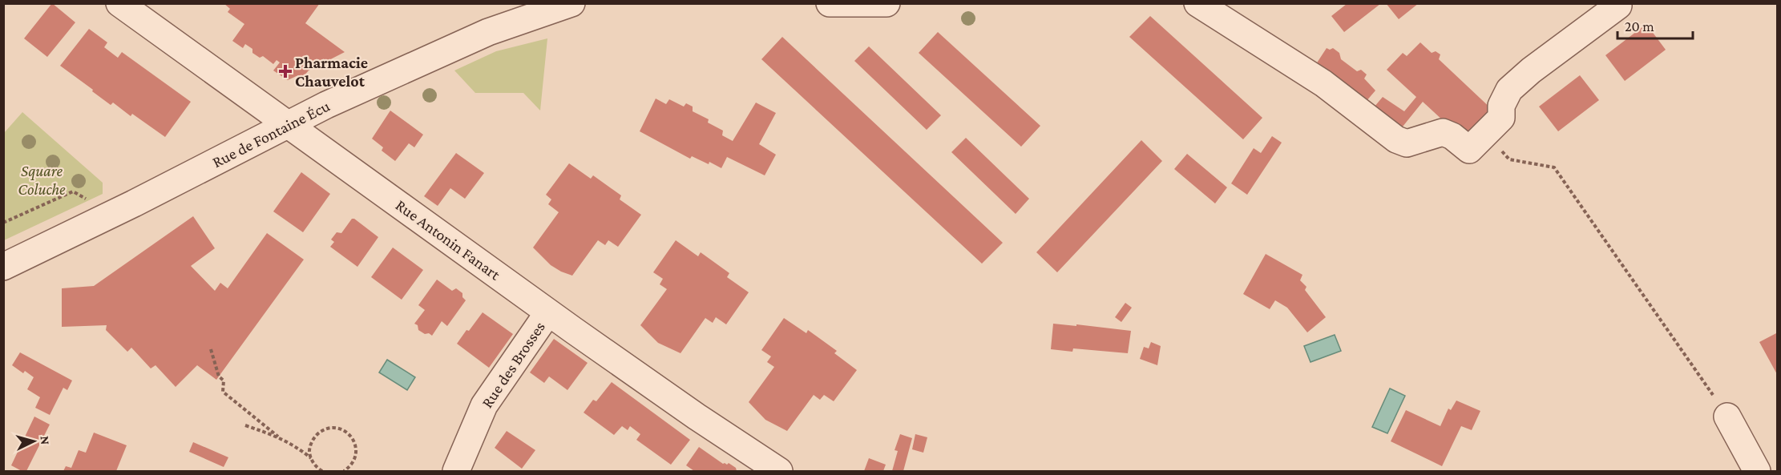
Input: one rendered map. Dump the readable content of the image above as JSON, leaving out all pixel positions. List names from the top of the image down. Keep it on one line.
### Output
{"streets":{"street":["Rue de Fontaine Écu","Rue Antonin Fanart","Rue des Brosses"]},"crossings":[["Rue de Fontaine Écu","Rue Antonin Fanart"],["Rue Antonin Fanart","Rue des Brosses"]],"parks":["Square Coluche"],"places":{"health":["Pharmacie Chauvelot"]},"scale_bar":"20 m","north":"right"}
